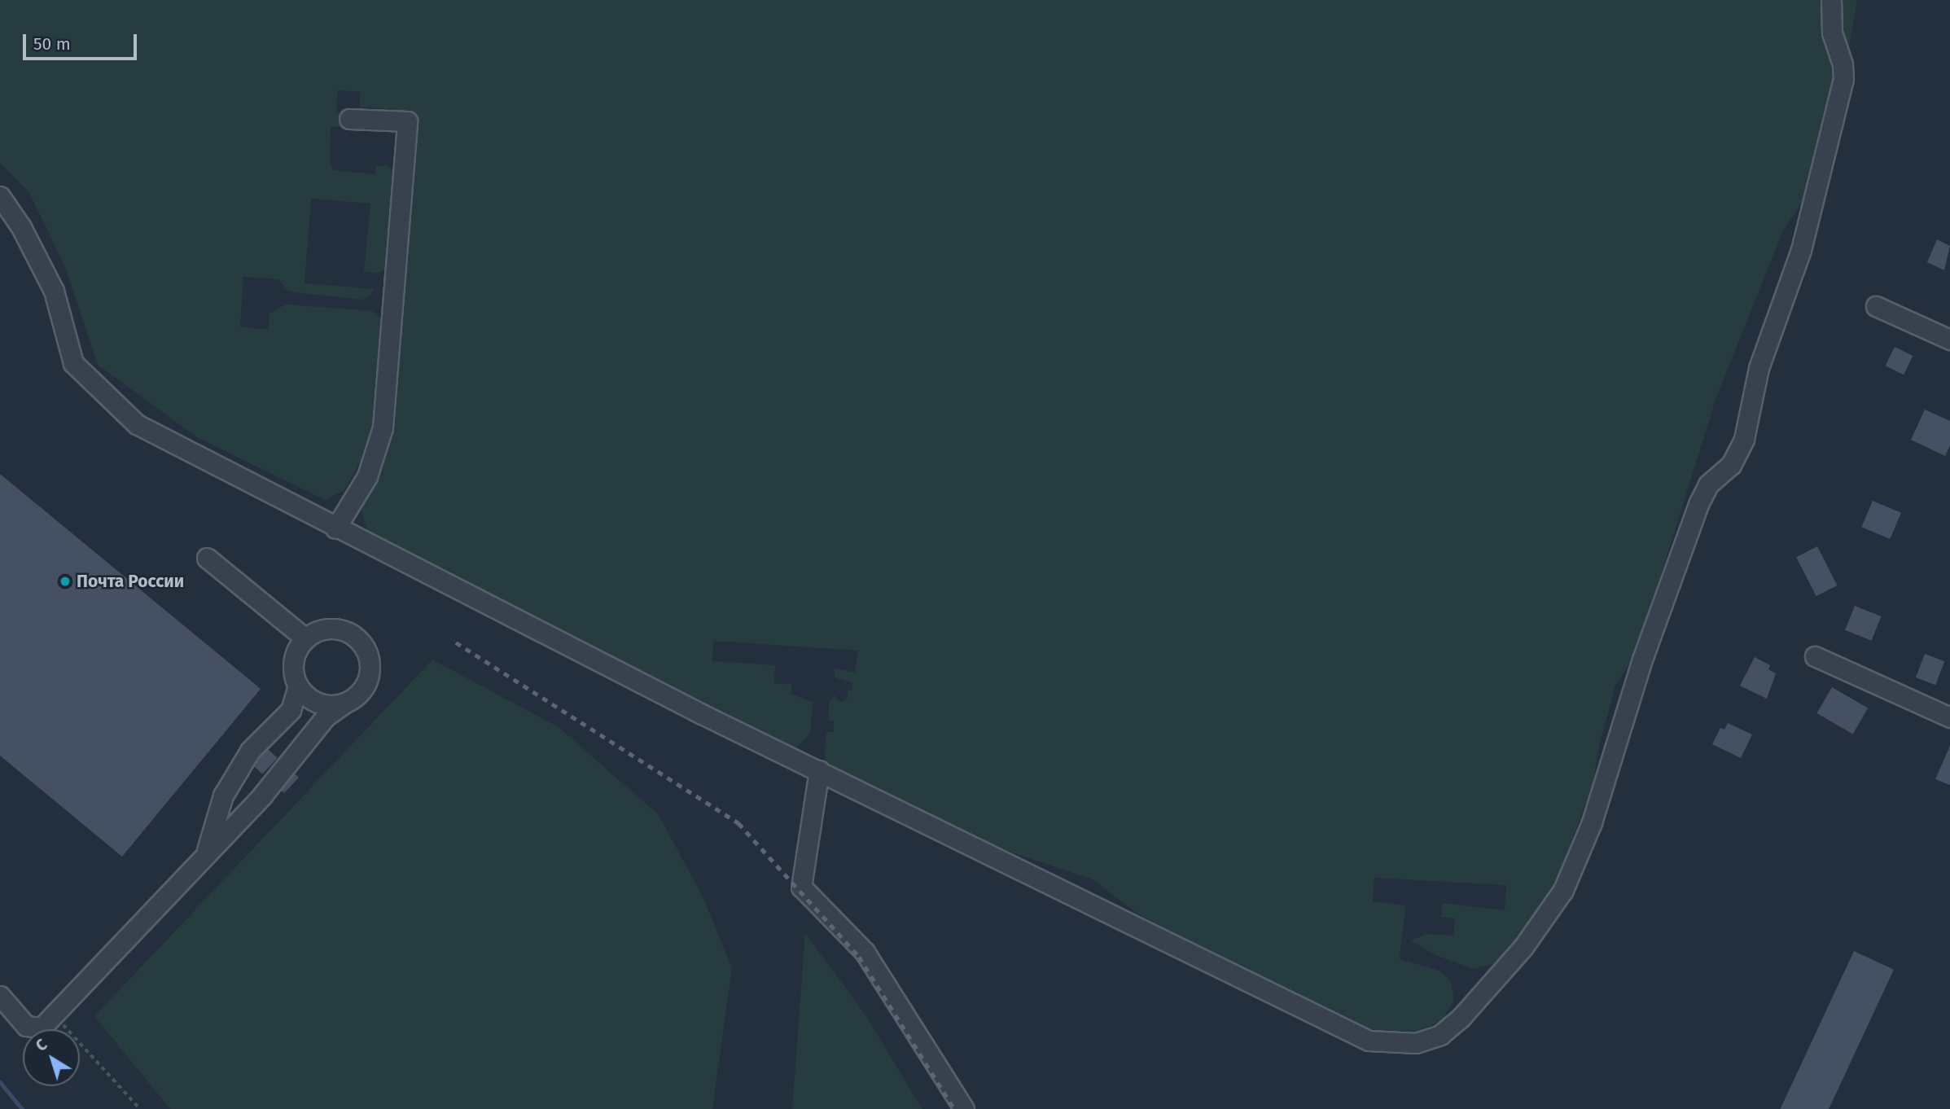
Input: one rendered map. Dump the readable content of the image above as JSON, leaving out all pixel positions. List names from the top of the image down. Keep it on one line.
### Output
{"places":["Почта России"],"scale_bar":"50 m","north":"top left"}
